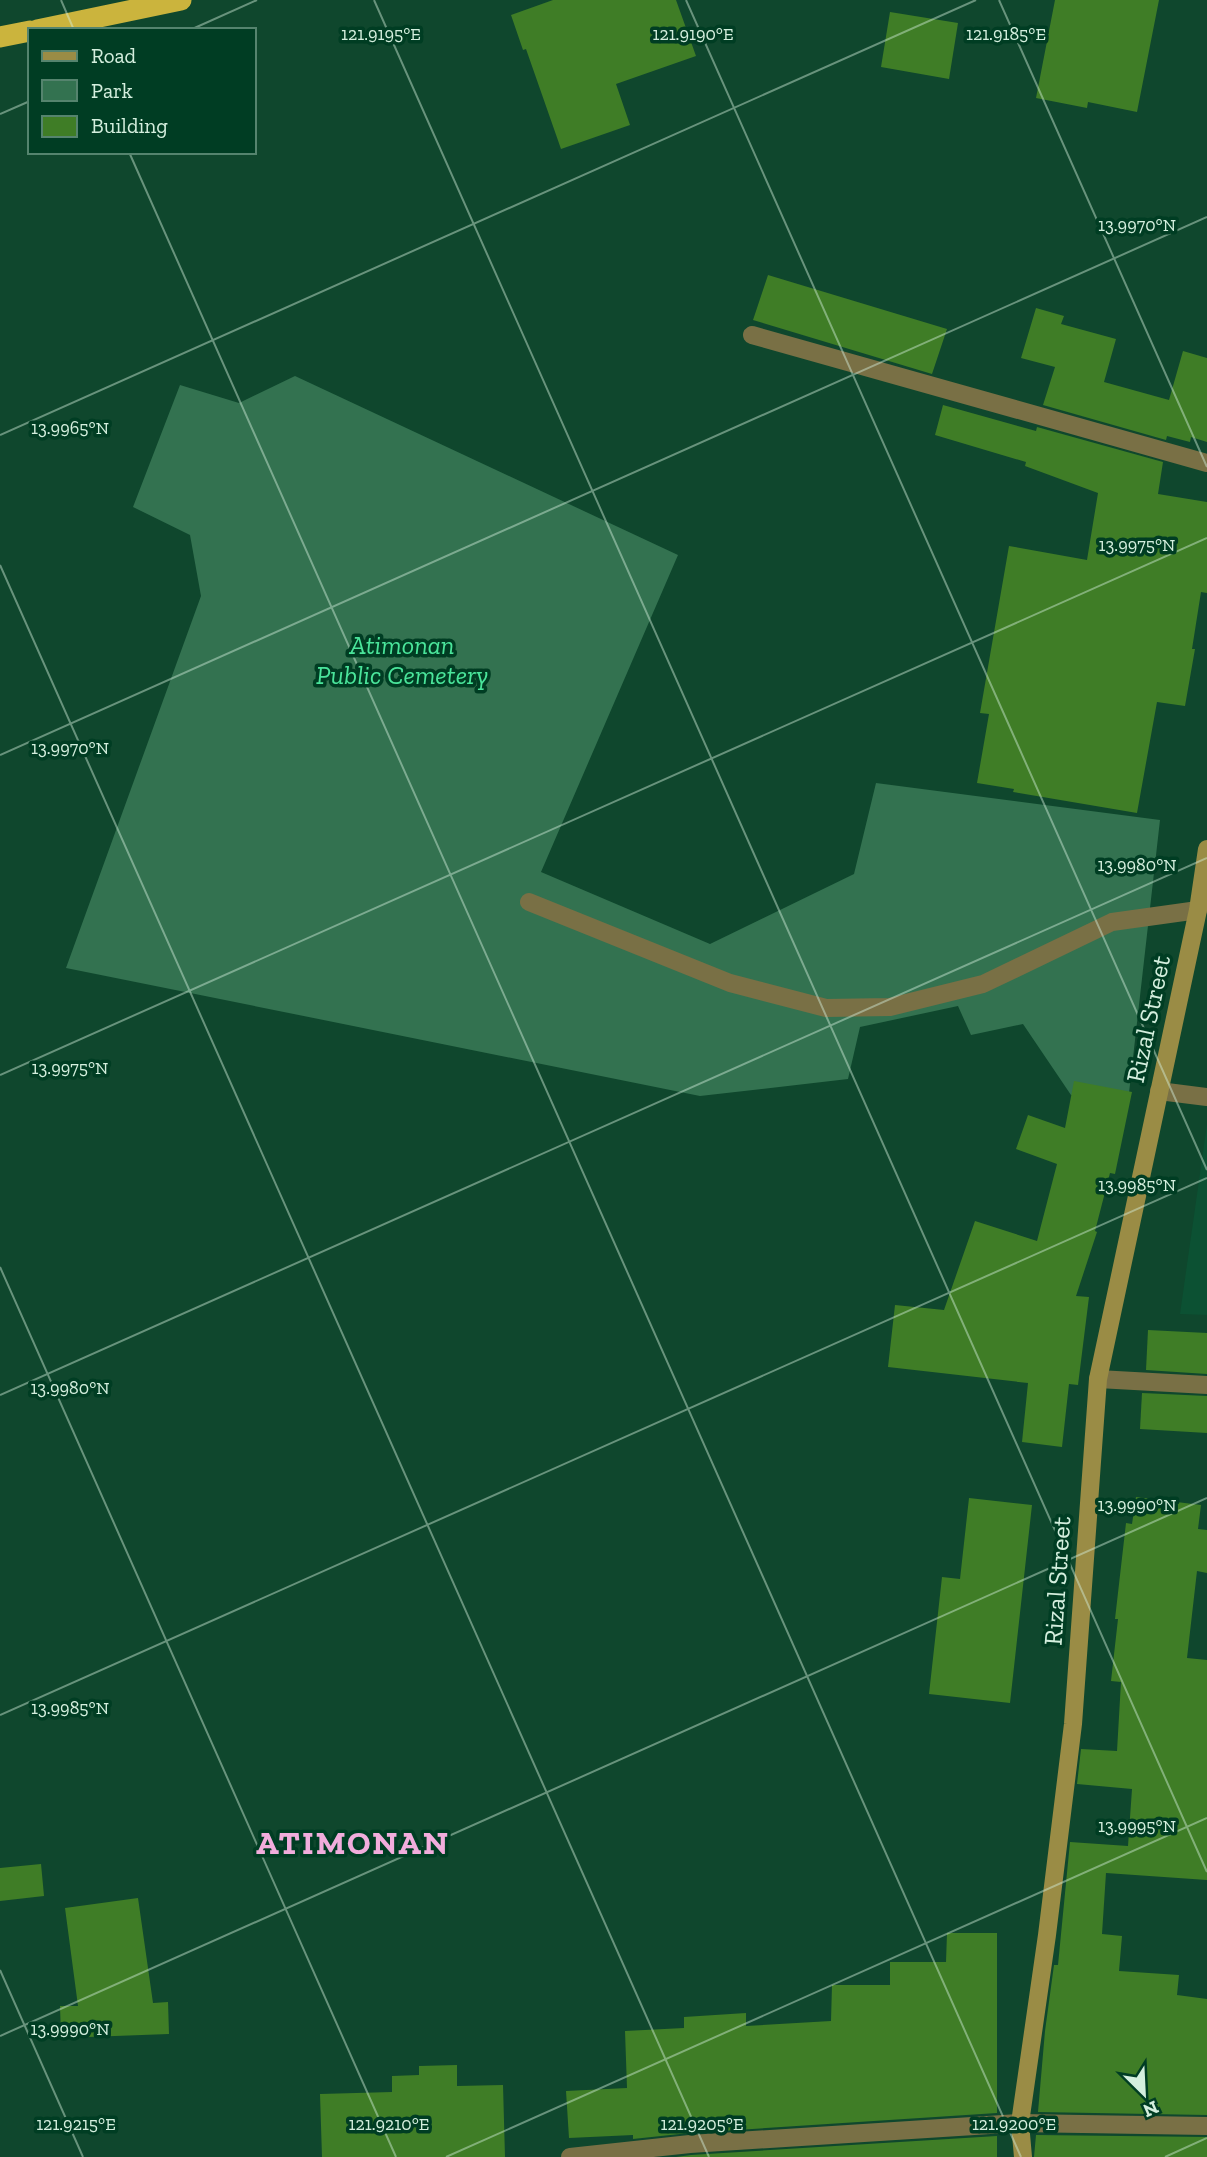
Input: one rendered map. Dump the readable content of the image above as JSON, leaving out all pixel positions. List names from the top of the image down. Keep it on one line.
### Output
{"streets":{"main road":["Rizal Street"]},"districts":["ATIMONAN"],"parks":["Atimonan Public Cemetery"],"legend":["Road","Park","Building"],"north":"bottom right","coordinates":["121.9195°E","121.9190°E","121.9185°E","13.9970°N","13.9965°N","13.9975°N","13.9980°N","13.9985°N","13.9990°N","13.9995°N","121.9215°E","121.9210°E","121.9205°E","121.9200°E"]}
